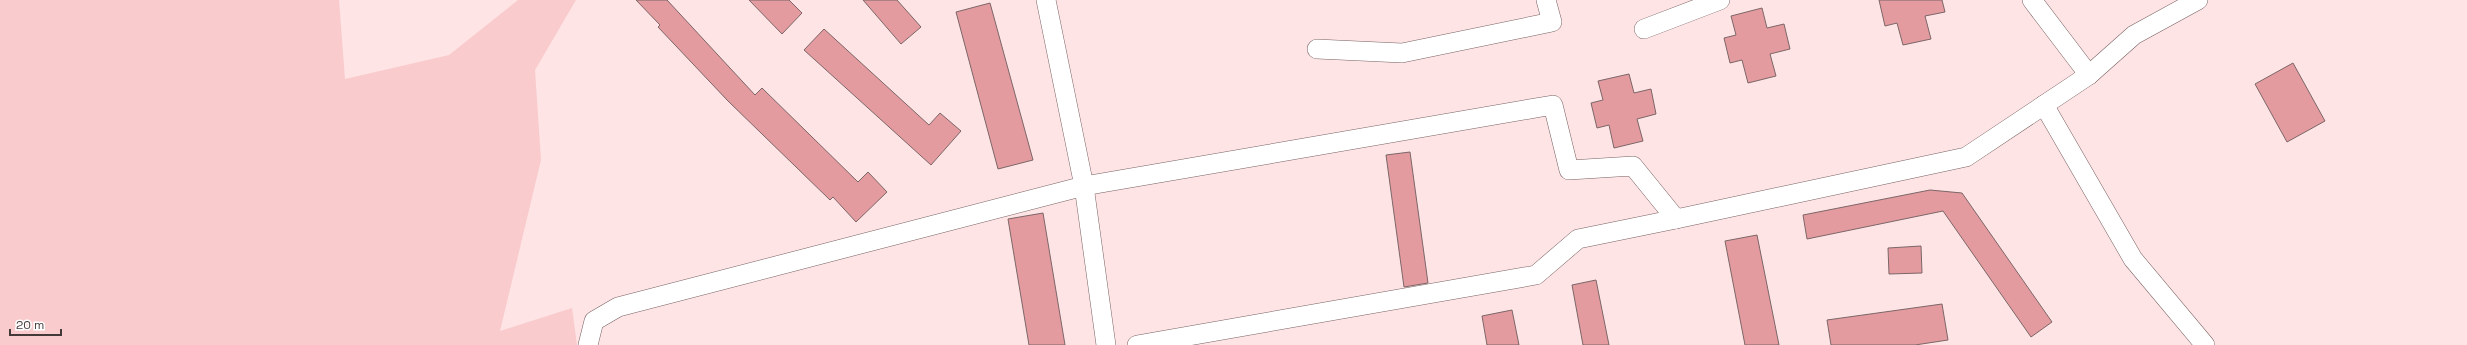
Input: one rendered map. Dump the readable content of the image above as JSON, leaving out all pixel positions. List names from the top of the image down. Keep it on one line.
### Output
{"scale_bar":"20 m"}
